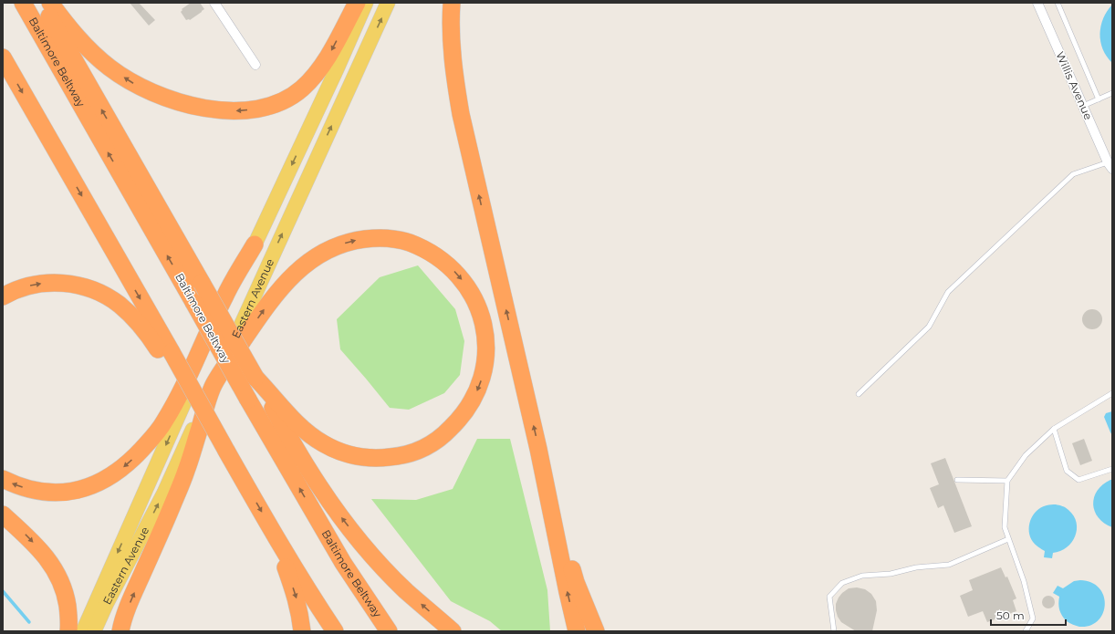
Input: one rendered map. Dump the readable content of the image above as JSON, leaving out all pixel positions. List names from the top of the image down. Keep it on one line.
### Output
{"streets":{"highway":["Baltimore Beltway"],"main road":["Eastern Avenue"],"street":["Willis Avenue"]},"scale_bar":"50 m"}
